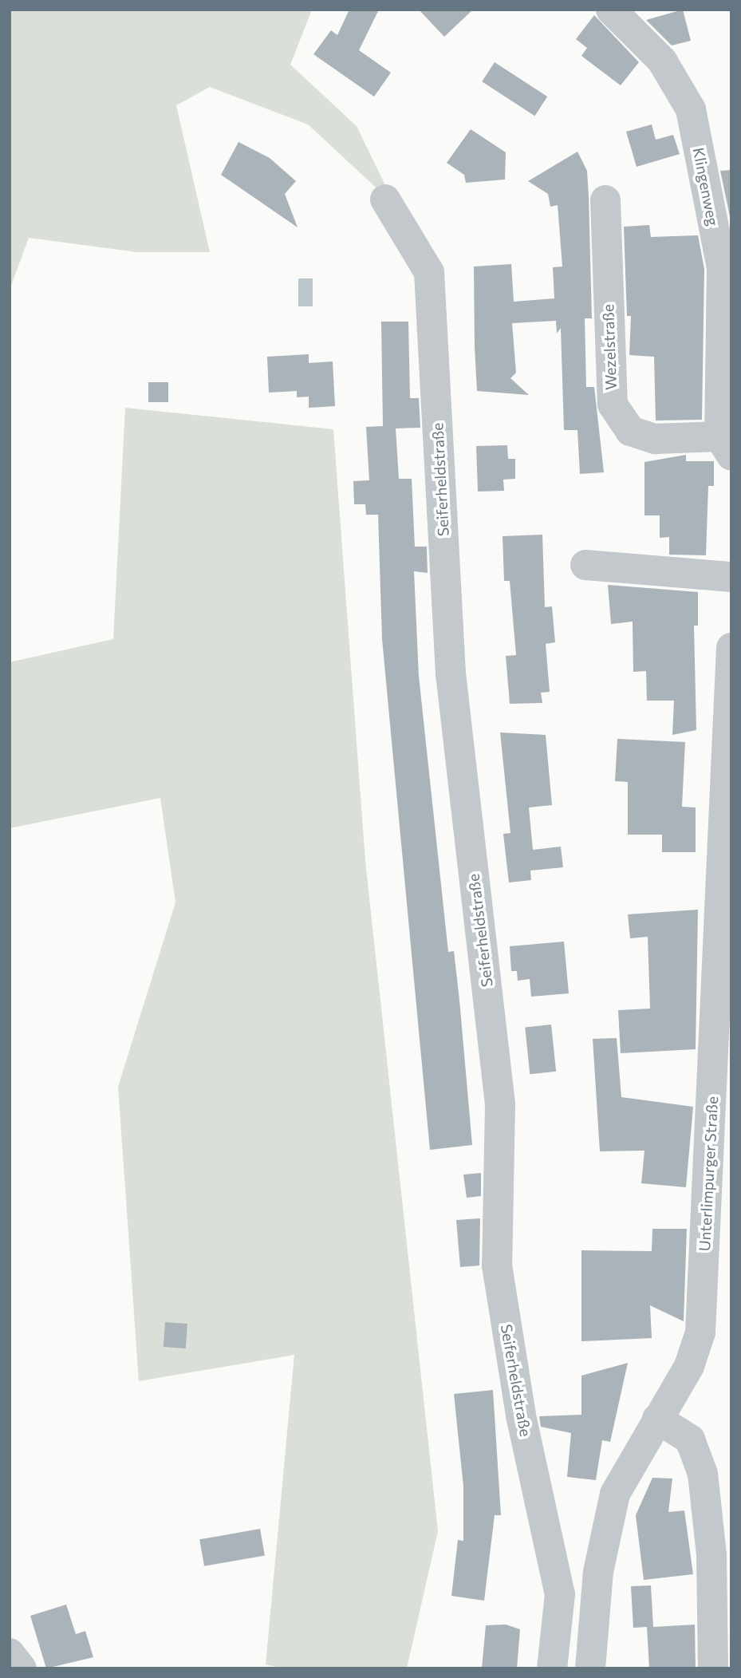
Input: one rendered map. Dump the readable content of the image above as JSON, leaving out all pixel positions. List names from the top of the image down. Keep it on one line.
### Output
{"streets":{"street":["Klingenweg","Wezelstraße","Seiferheldstraße","Unterlimpurger Straße"]},"crossings":[["Klingenweg","Wezelstraße"]]}
